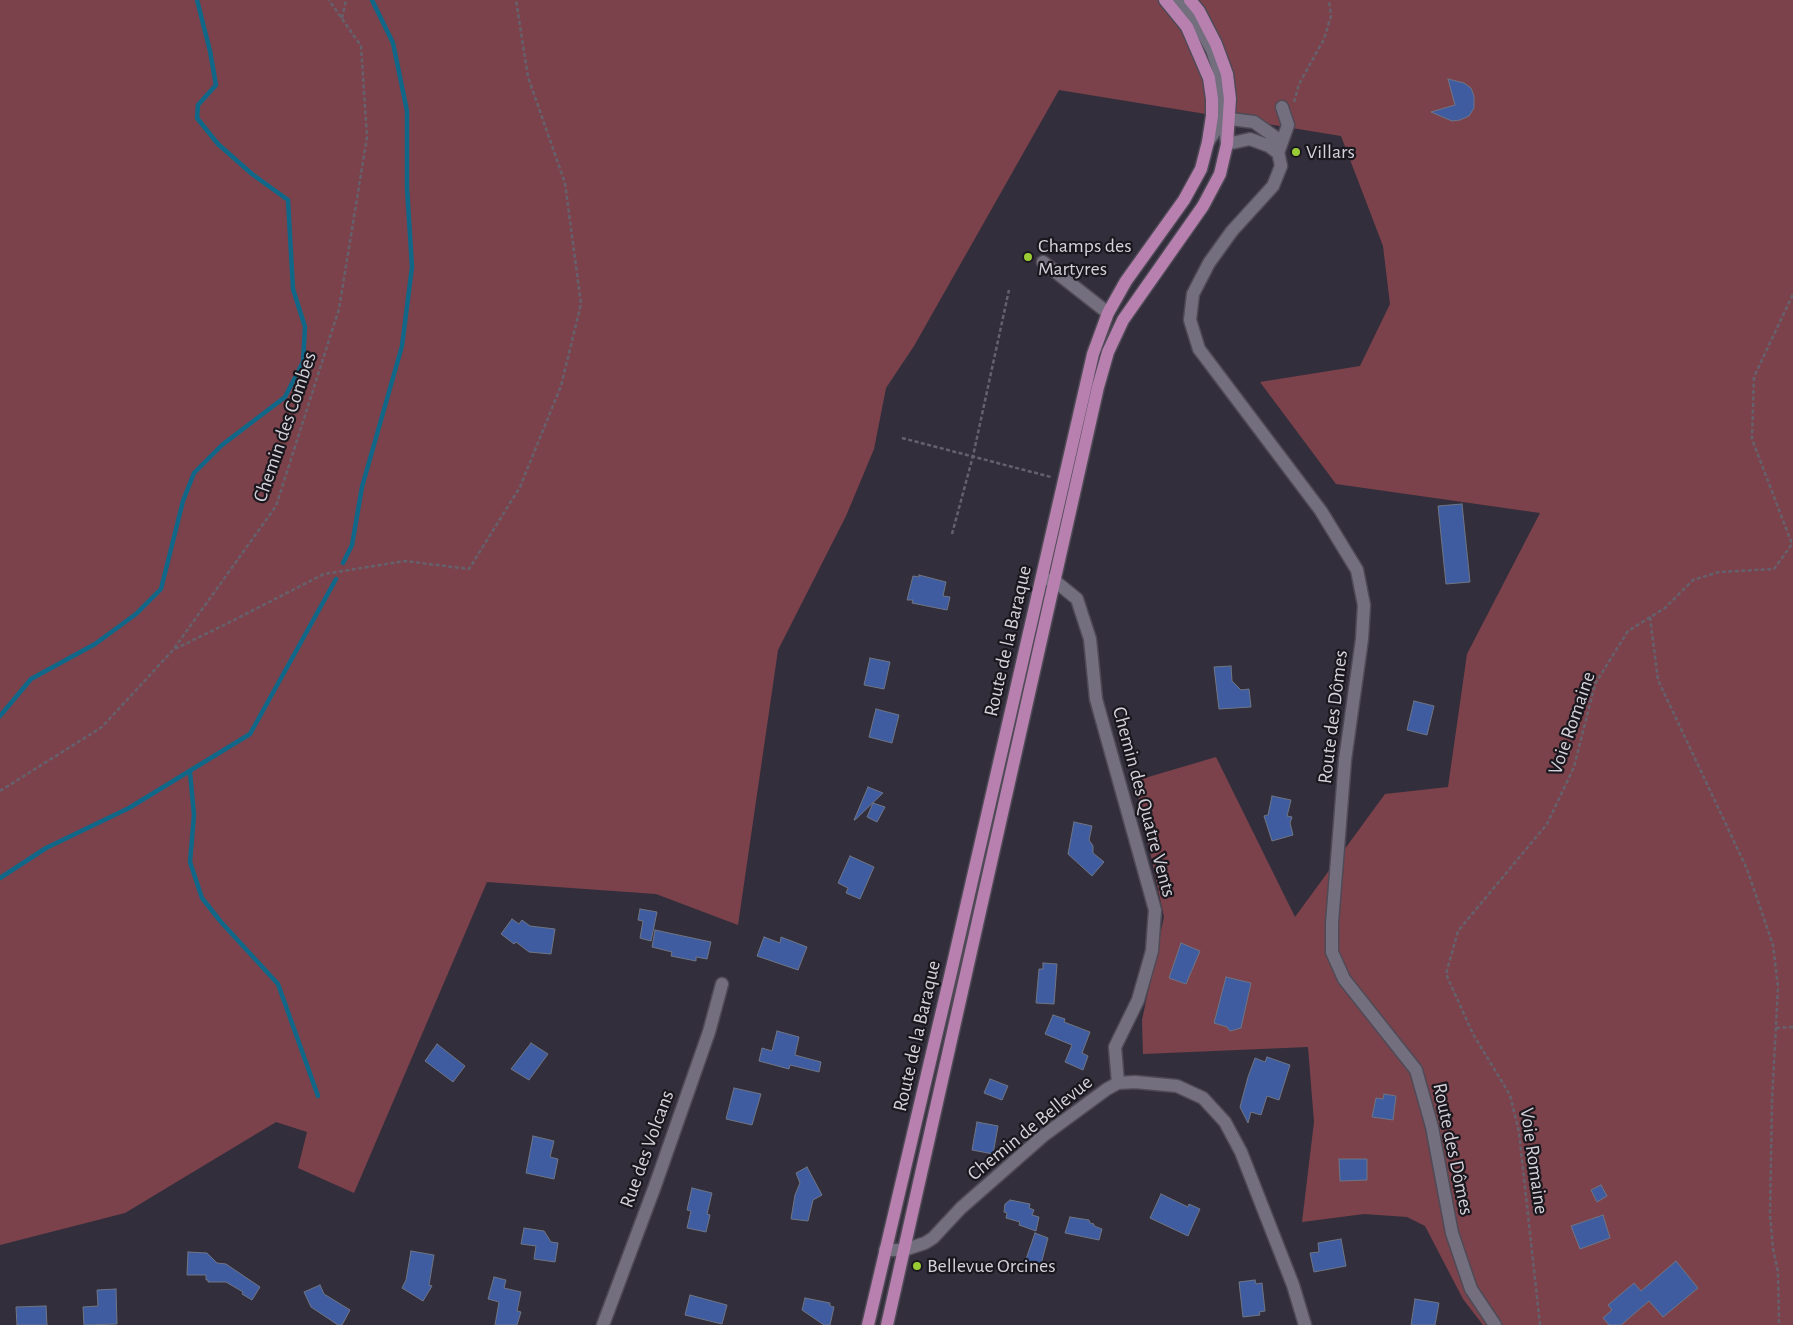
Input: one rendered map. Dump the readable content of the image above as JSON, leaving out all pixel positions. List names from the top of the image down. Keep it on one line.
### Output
{"streets":{"main road":["Route de la Baraque"],"street":["Route des Dômes","Chemin des Quatre Vents","Chemin de Bellevue","Rue des Volcans"],"path":["Chemin des Combes","Voie Romaine"]},"crossings":[["Route de la Baraque","Chemin des Quatre Vents"],["Route de la Baraque","Chemin de Bellevue"],["Chemin des Quatre Vents","Chemin de Bellevue"]],"places":["Villars","Champs des Martyres","Bellevue Orcines"]}
